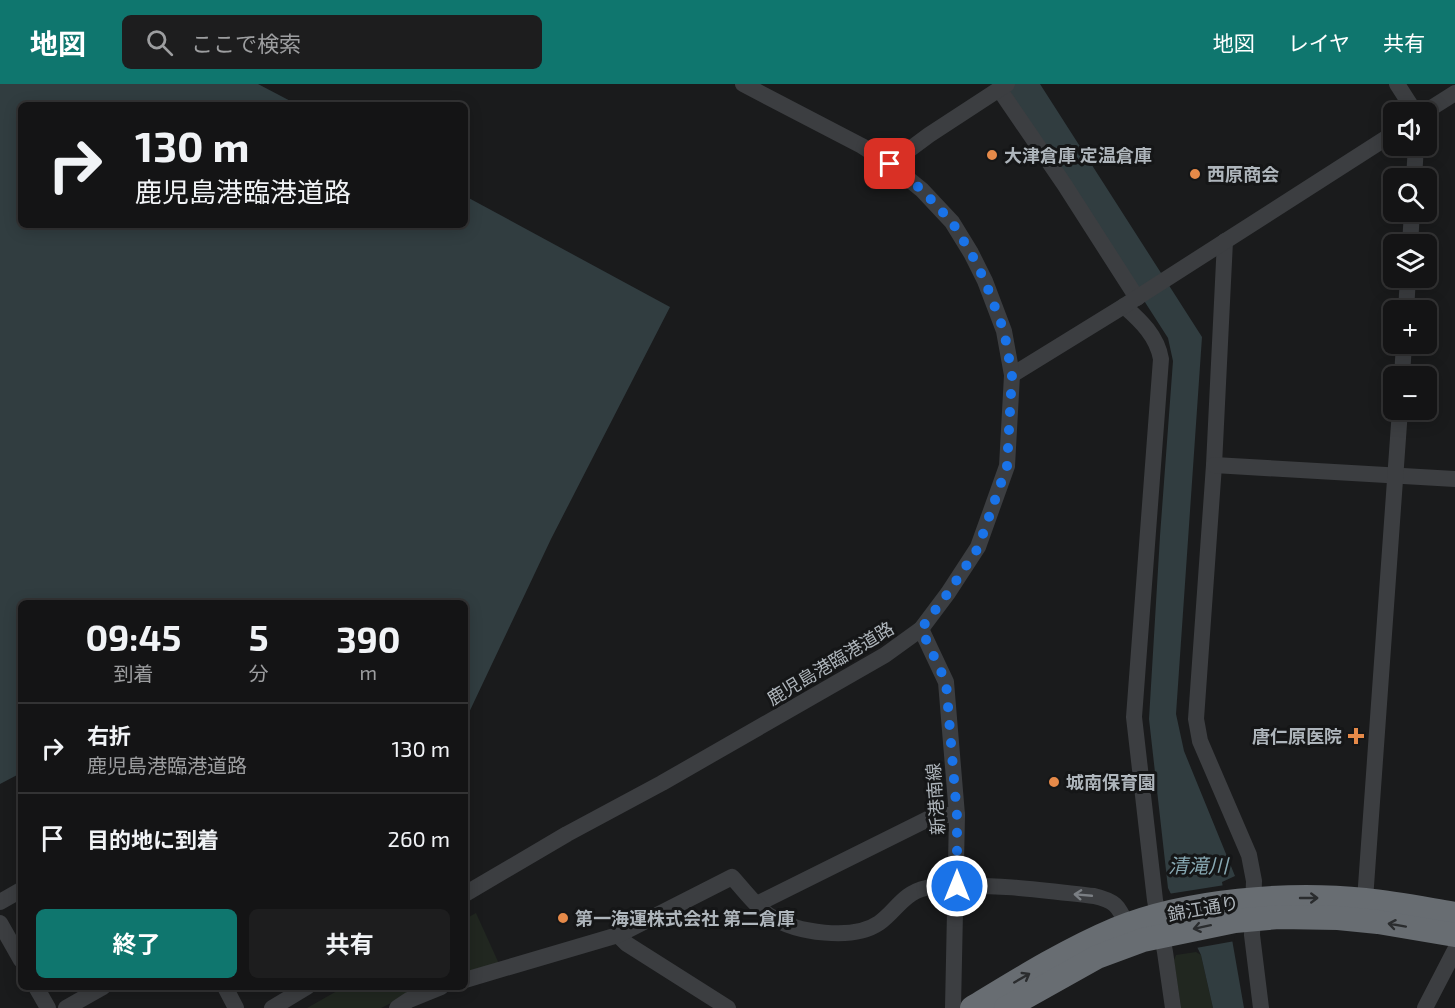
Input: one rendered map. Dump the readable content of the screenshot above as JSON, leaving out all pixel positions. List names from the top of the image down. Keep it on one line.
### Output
{"streets":{"highway":["錦江通り"],"street":["鹿児島港臨港道路","新港南線"]},"crossings":[["鹿児島港臨港道路","新港南線"]],"water":["清滝川"],"places":{"other":["大津倉庫 定温倉庫","西原商会","城南保育園","第一海運株式会社 第二倉庫"],"health":["唐仁原医院"]},"page":{"header":"地図","search":"ここで検索","nav":["地図","レイヤ","共有"],"map_buttons":["+","−"],"turn":["130 m","鹿児島港臨港道路"],"eta":["09:45","到着","5","分","390","m"],"list":[{"name":"右折","note":"鹿児島港臨港道路","value":"130 m"},{"name":"目的地に到着","value":"260 m"}],"buttons":["終了","共有"]}}
